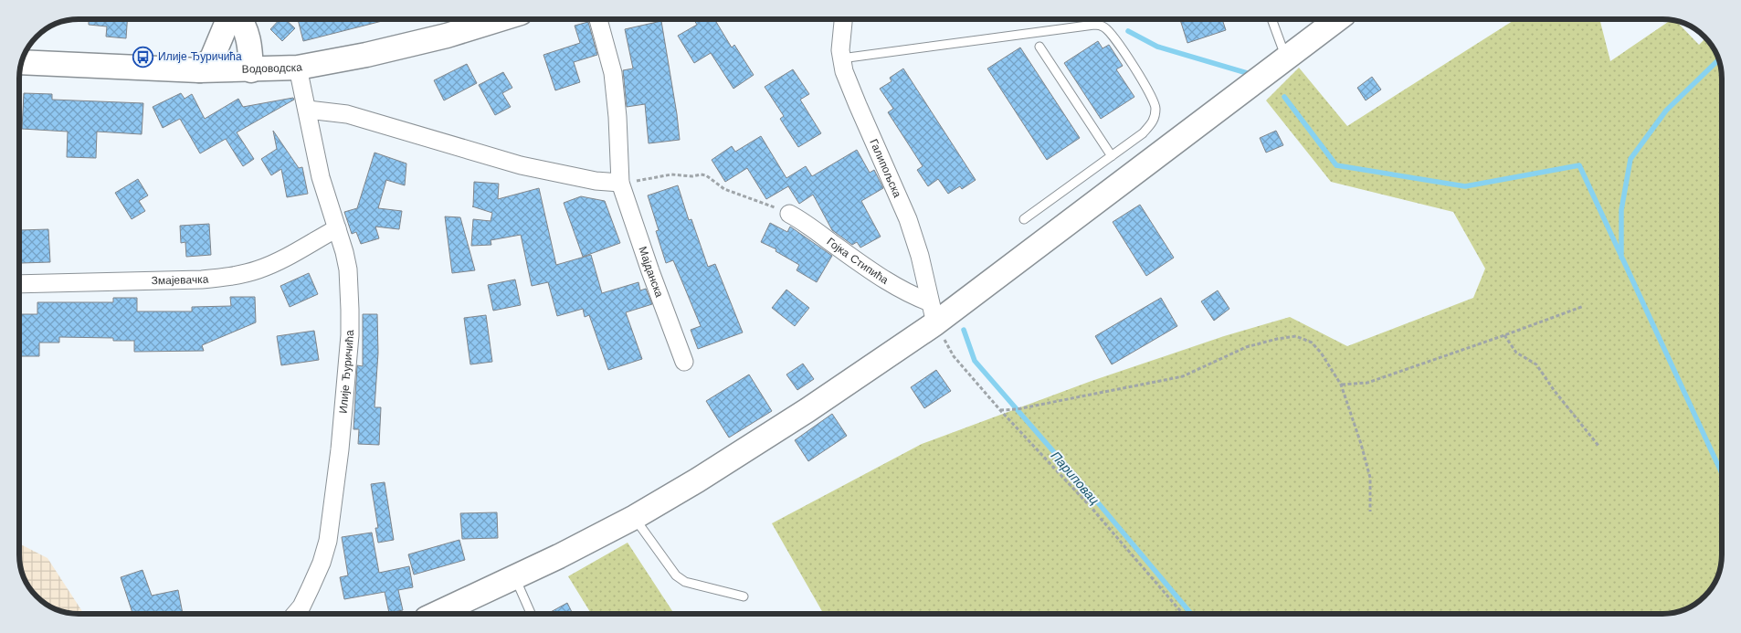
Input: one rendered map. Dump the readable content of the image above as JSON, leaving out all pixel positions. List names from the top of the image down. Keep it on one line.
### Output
{"streets":{"main road":["Водоводска"],"street":["Галипољска","Гојка Стипића","Мајданска","Змајевачка","Илије Ђуричића"]},"crossings":[["Водоводска","Илије Ђуричића"],["Галипољска","Гојка Стипића"],["Змајевачка","Илије Ђуричића"]],"water":["Париповац"],"places":{"bus stop":["Илије Ђуричића"]}}
